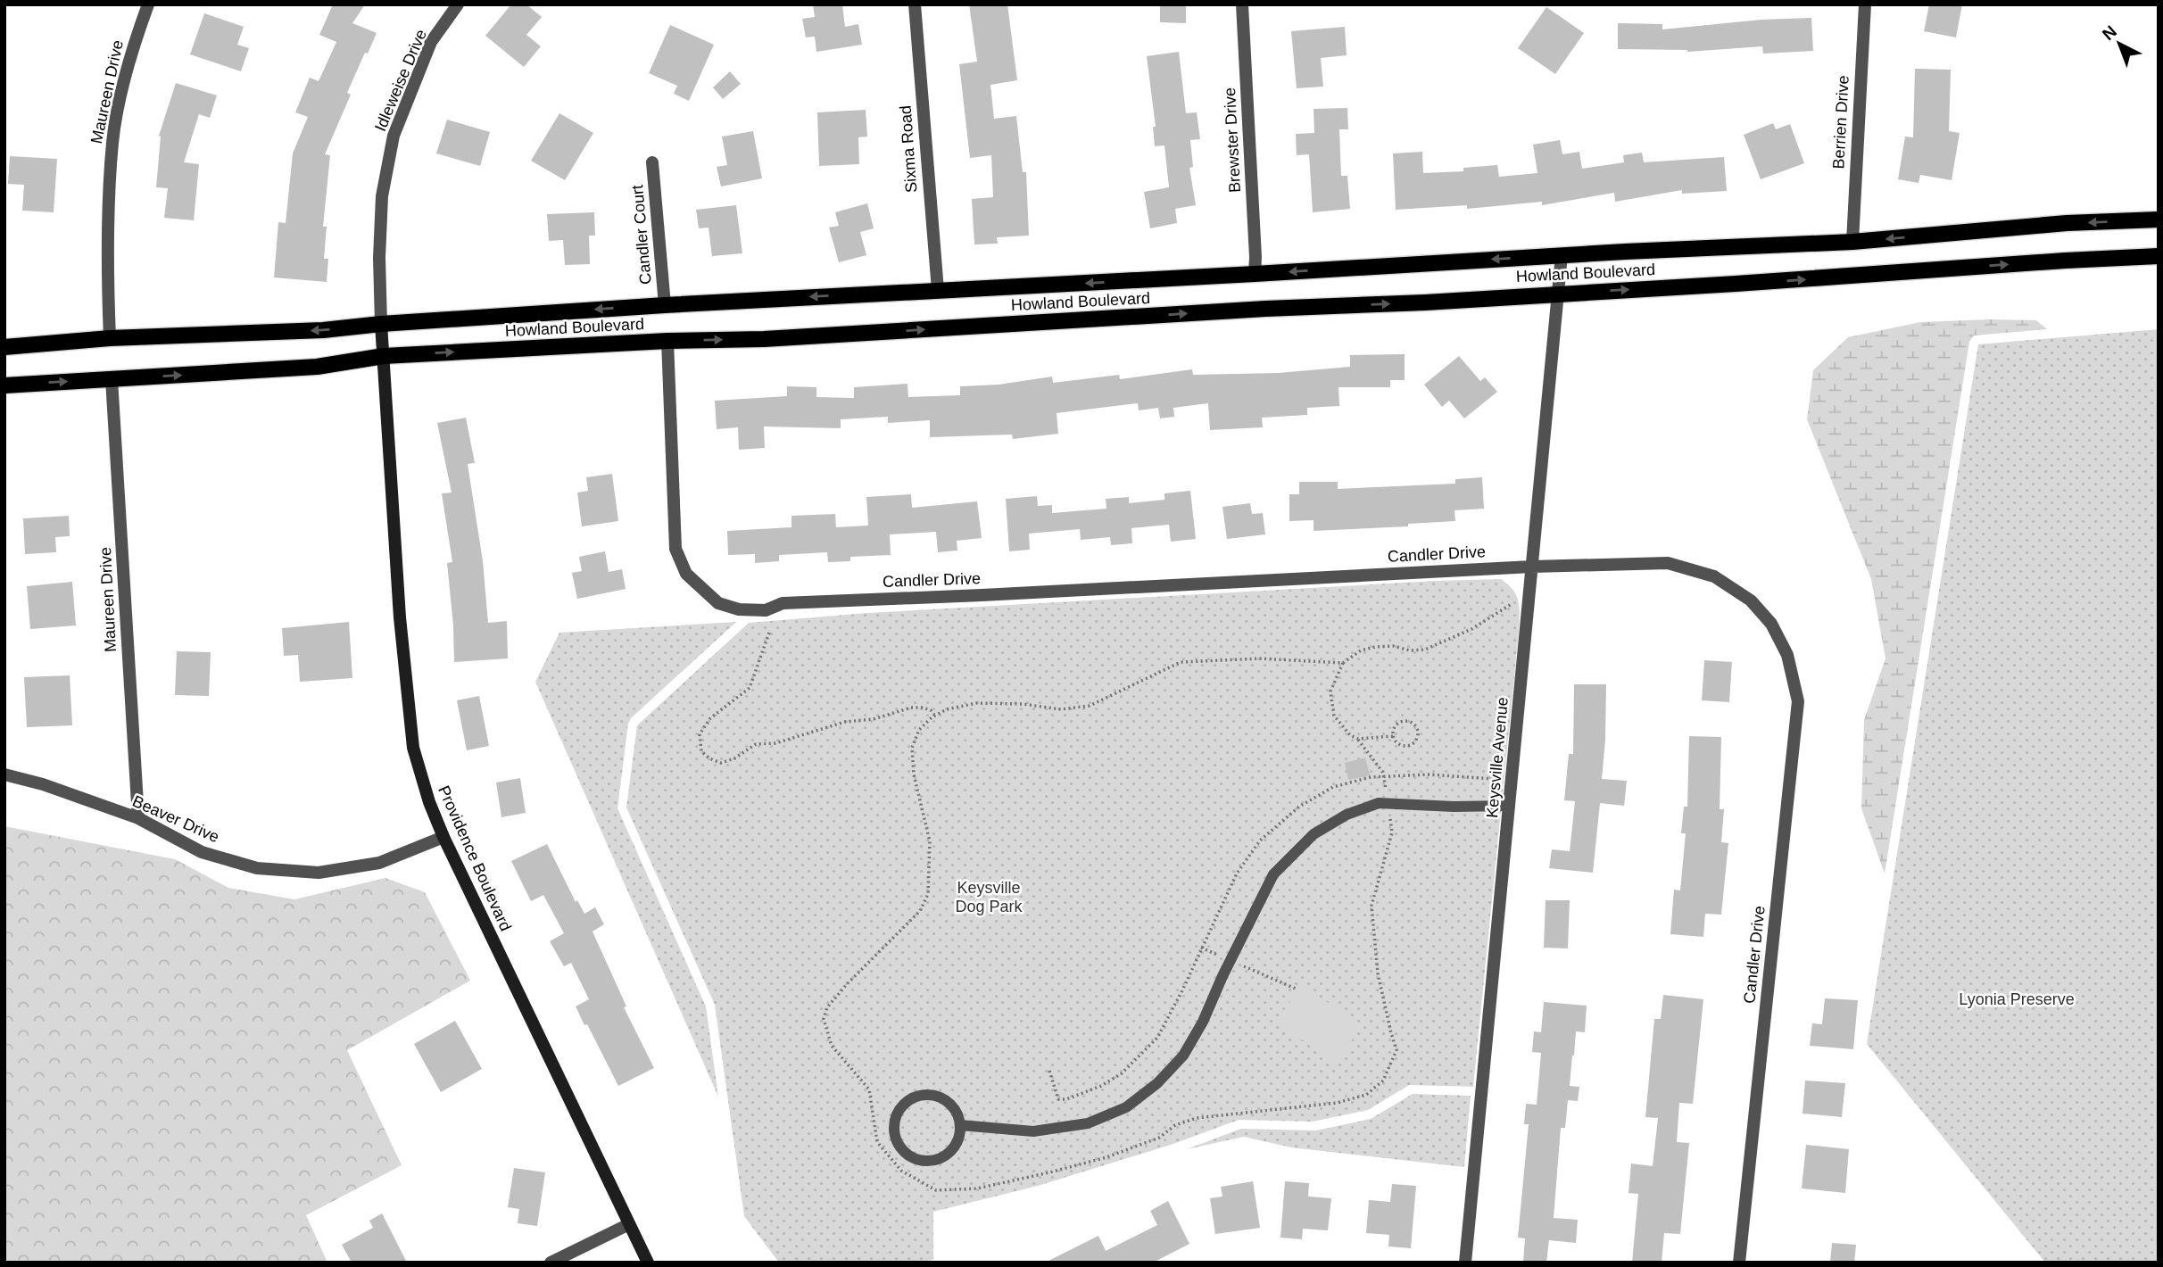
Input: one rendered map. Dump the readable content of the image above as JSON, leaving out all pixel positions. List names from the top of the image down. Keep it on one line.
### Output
{"streets":{"main road":["Howland Boulevard","Providence Boulevard"],"street":["Idleweise Drive","Maureen Drive","Berrien Drive","Brewster Drive","Sixma Road","Candler Court","Candler Drive","Keysville Avenue","Beaver Drive"]},"crossings":[["Idleweise Drive","Howland Boulevard"],["Idleweise Drive","Providence Boulevard"],["Maureen Drive","Howland Boulevard"],["Maureen Drive","Beaver Drive"],["Berrien Drive","Howland Boulevard"],["Brewster Drive","Howland Boulevard"],["Sixma Road","Howland Boulevard"],["Candler Court","Howland Boulevard"],["Howland Boulevard","Candler Drive"],["Howland Boulevard","Keysville Avenue"],["Howland Boulevard","Providence Boulevard"],["Candler Drive","Keysville Avenue"],["Beaver Drive","Providence Boulevard"]],"parks":["Keysville Dog Park","Lyonia Preserve"],"north":"top left"}
